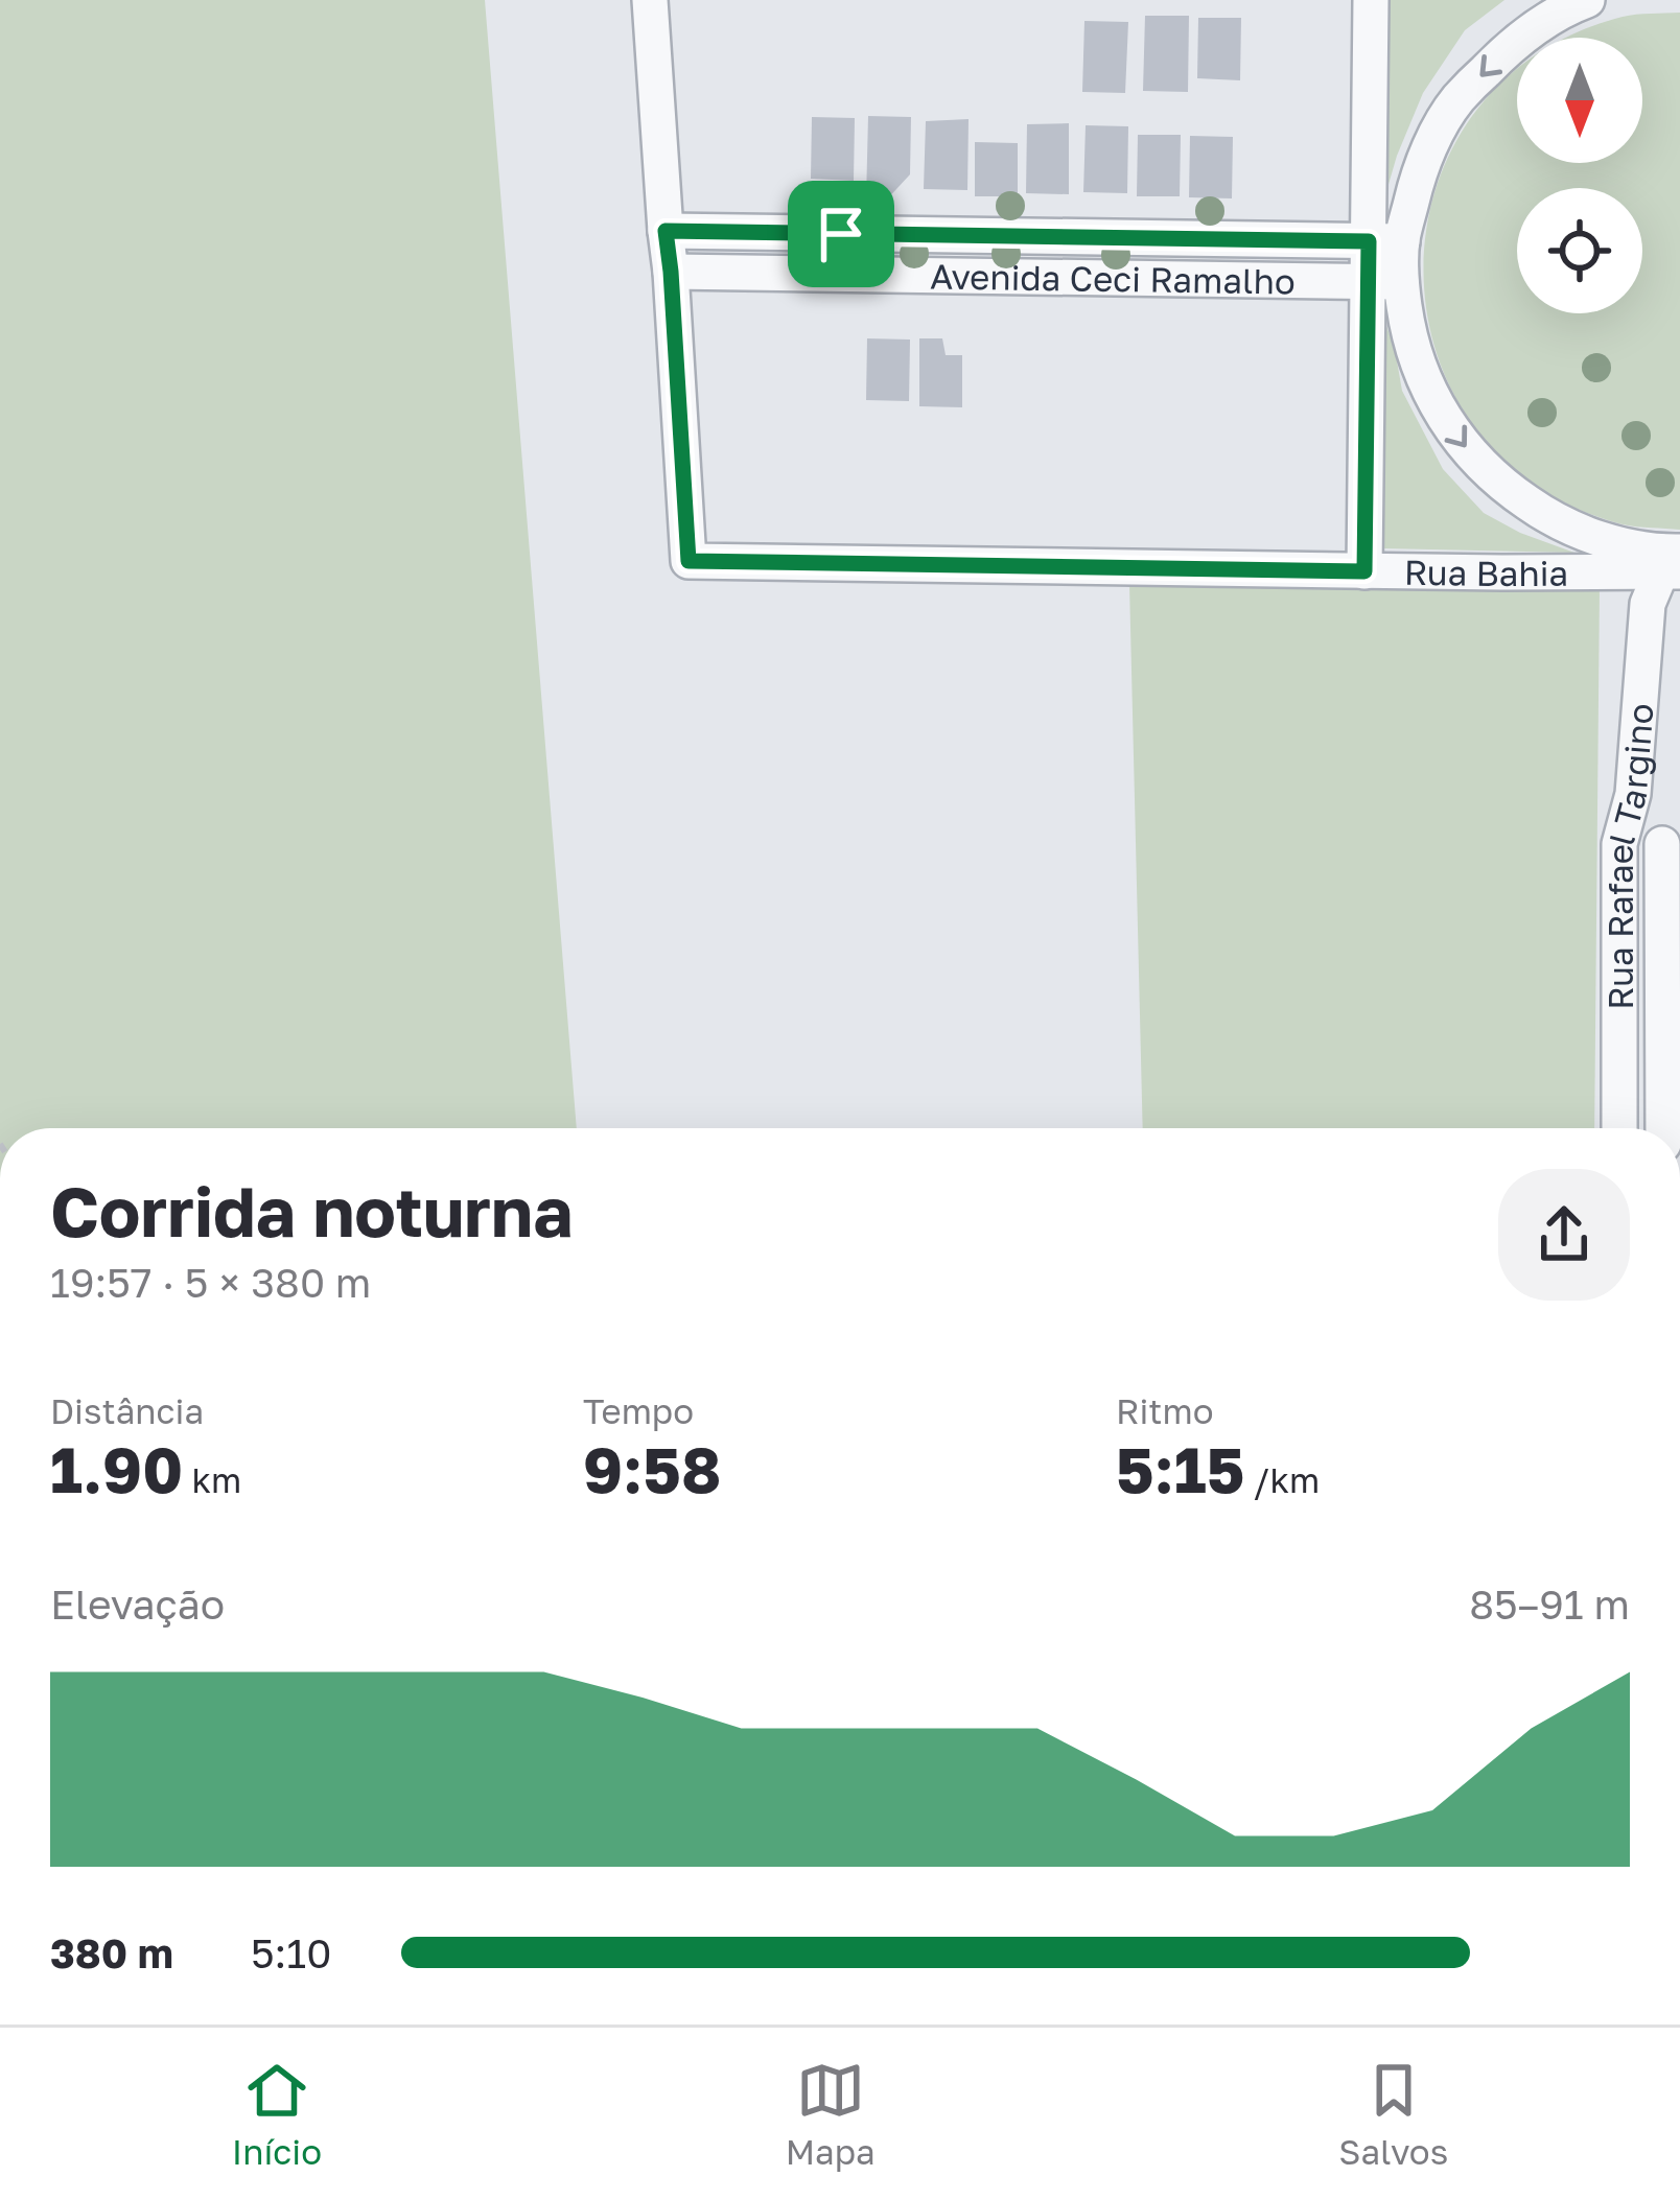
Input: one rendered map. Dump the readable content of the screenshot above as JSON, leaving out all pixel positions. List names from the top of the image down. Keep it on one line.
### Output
{"streets":{"street":["Avenida Ceci Ramalho","Rua Bahia","Rua Rafael Targino"]},"crossings":[["Avenida Ceci Ramalho","Rua Bahia"],["Rua Bahia","Rua Rafael Targino"]],"north":"bottom","page":{"heading":["Corrida noturna","19:57 · 5 × 380 m"],"stats":[["Distância","1.90 km"],["Tempo","9:58"],["Ritmo","5:15 /km"]],"chart":["Elevação","85–91 m"],"list":[{"name":"380 m","note":"5:10"}],"tabs":["Início","Mapa","Salvos"]}}
